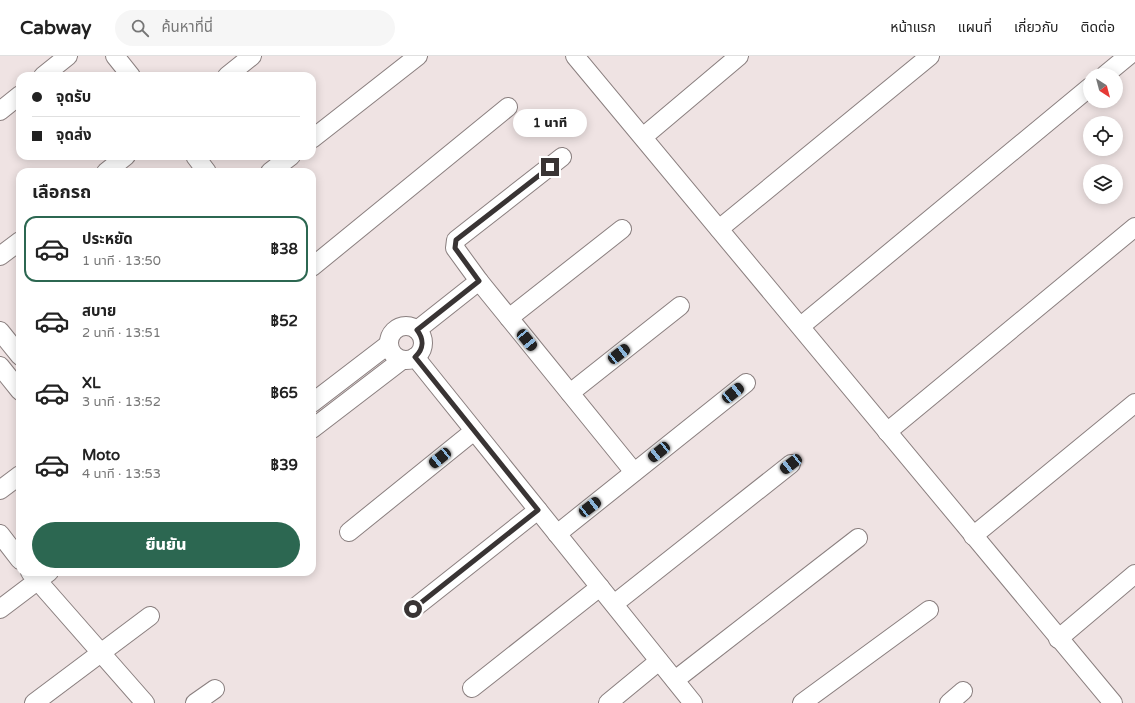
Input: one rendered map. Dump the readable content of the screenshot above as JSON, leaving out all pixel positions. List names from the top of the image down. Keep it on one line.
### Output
{"north":"bottom right","page":{"header":"Cabway","search":"ค้นหาที่นี่","nav":["หน้าแรก","แผนที่","เกี่ยวกับ","ติดต่อ"],"banner":["จุดรับ","จุดส่ง"],"bubble":"1 นาที","heading":"เลือกรถ","list":[{"name":"ประหยัด","note":"1 นาที · 13:50","value":"฿38"},{"name":"สบาย","note":"2 นาที · 13:51","value":"฿52"},{"name":"XL","note":"3 นาที · 13:52","value":"฿65"},{"name":"Moto","note":"4 นาที · 13:53","value":"฿39"}],"buttons":"ยืนยัน"}}
